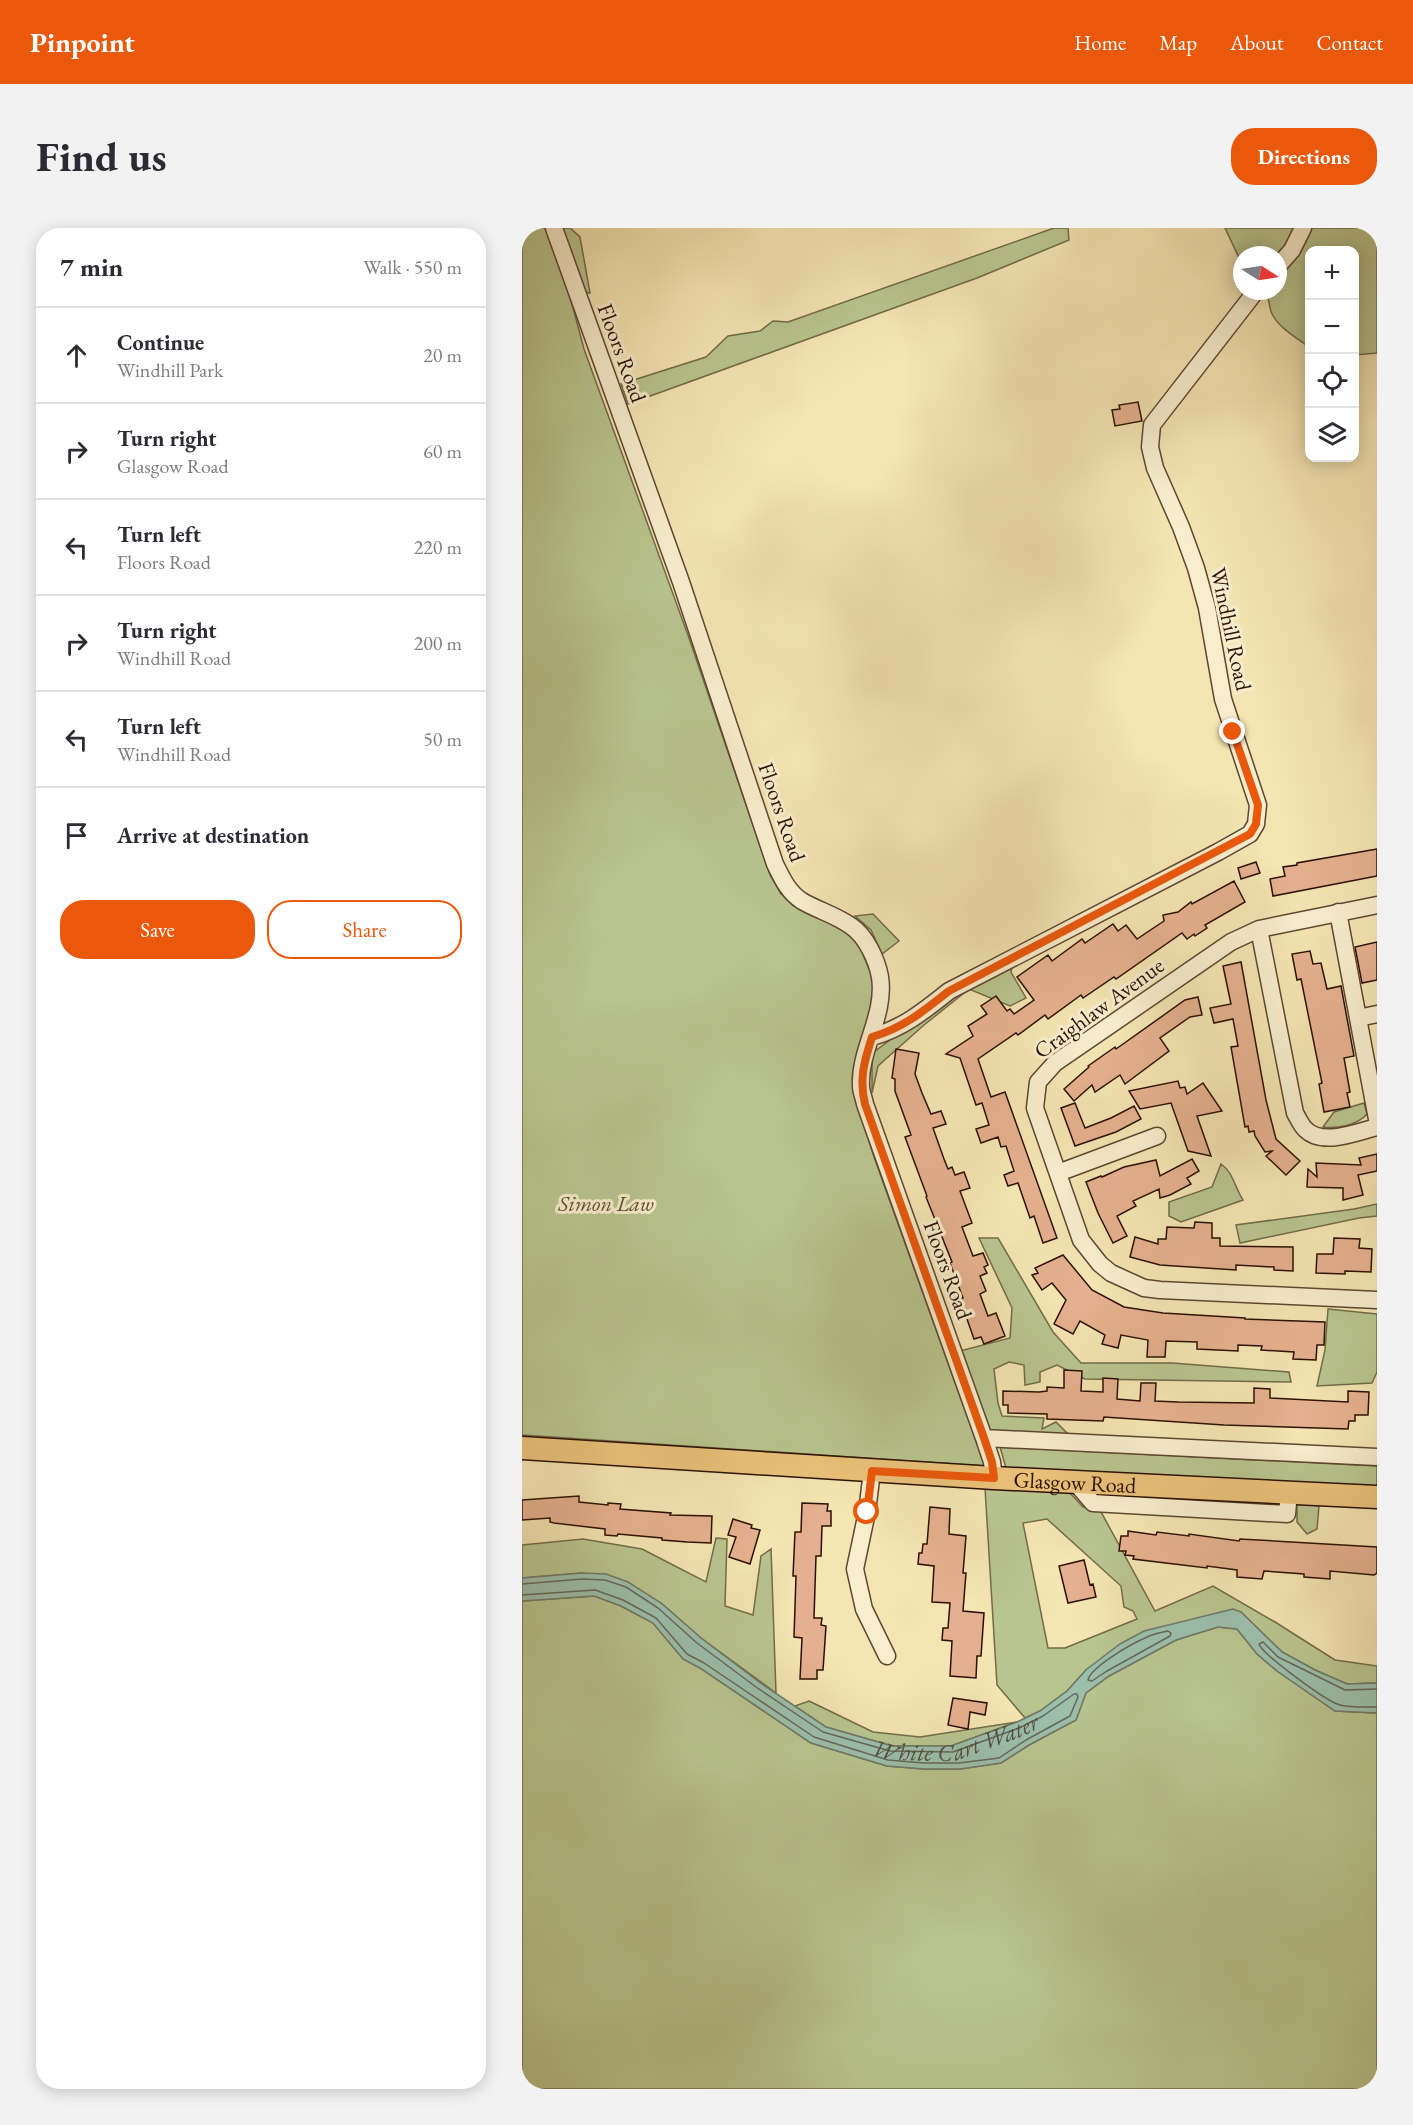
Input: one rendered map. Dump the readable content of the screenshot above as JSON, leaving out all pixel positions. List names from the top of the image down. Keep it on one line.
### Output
{"streets":{"main road":["Glasgow Road"],"street":["Floors Road","Windhill Road","Craighlaw Avenue"]},"crossings":[["Floors Road","Windhill Road"],["Floors Road","Glasgow Road"]],"water":["White Cart Water"],"parks":["Simon Law"],"north":"right","page":{"header":"Pinpoint","nav":["Home","Map","About","Contact"],"buttons":["Directions",["Save","Share"]],"title":"Find us","heading":["7 min","Walk · 550 m"],"map_buttons":["+","−"],"list":[["Continue","Windhill Park","20 m"],["Turn right","Glasgow Road","60 m"],["Turn left","Floors Road","220 m"],["Turn right","Windhill Road","200 m"],["Turn left","Windhill Road","50 m"],"Arrive at destination"]}}
